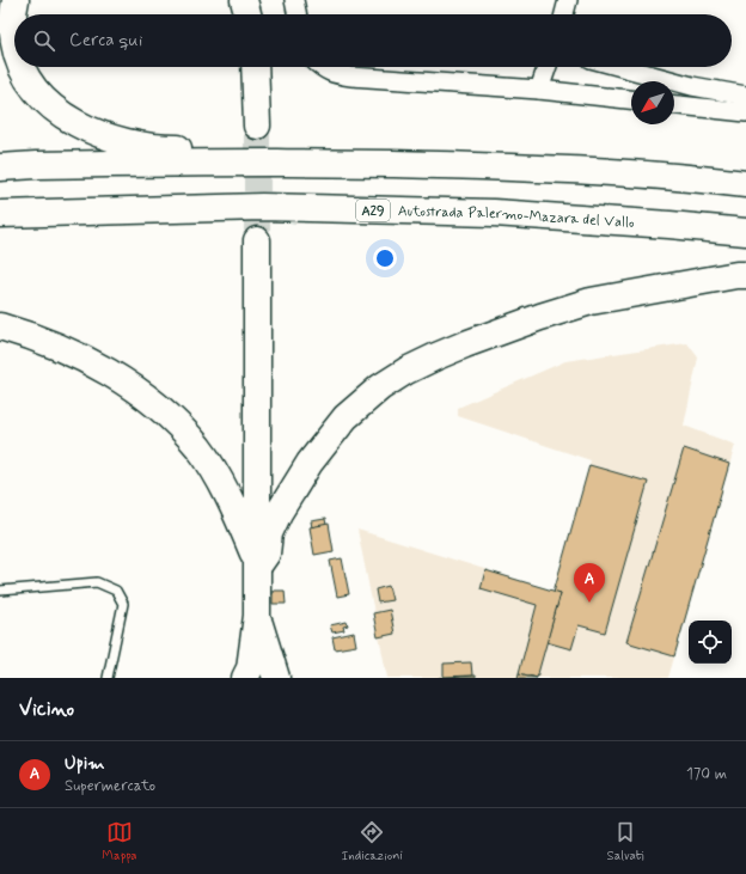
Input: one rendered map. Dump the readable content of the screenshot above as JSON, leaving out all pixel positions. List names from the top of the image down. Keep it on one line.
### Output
{"streets":{"highway":["A29","Autostrada Palermo-Mazara del Vallo"]},"north":"bottom left","page":{"search":"Cerca qui","pins":"A","heading":"Vicino","list":[{"mark":"A","name":"Upim","note":"Supermercato","value":"170 m"}],"nav":["Mappa","Indicazioni","Salvati"]}}
